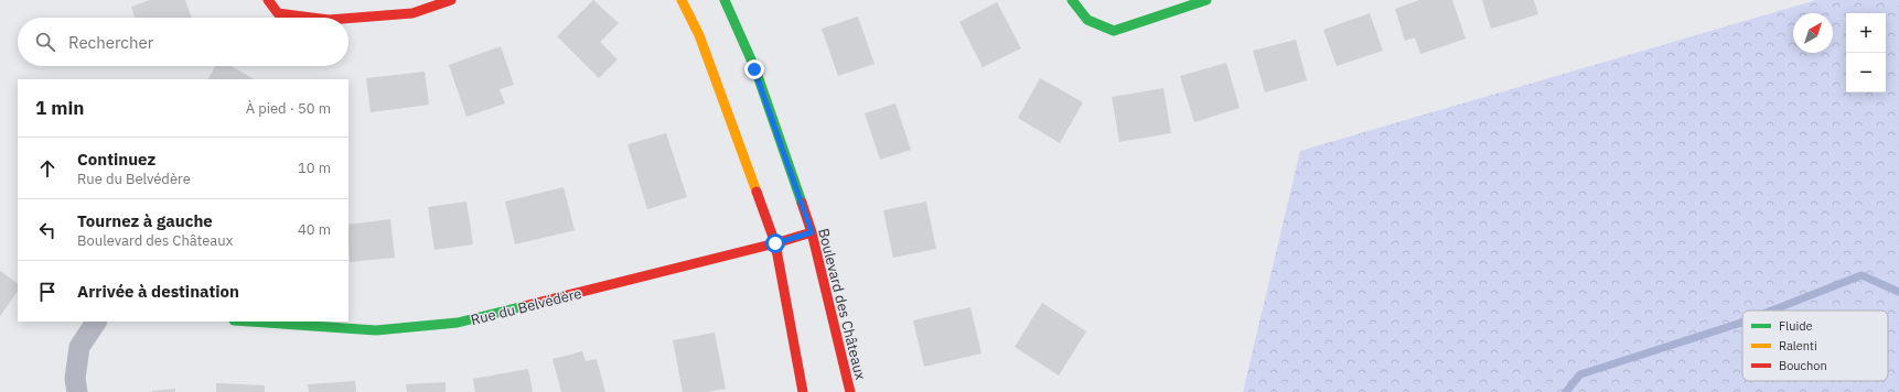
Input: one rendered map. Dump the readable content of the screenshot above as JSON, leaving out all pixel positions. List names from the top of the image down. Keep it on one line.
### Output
{"streets":{"street":["Boulevard des Châteaux","Rue du Belvédère"]},"crossings":[["Boulevard des Châteaux","Rue du Belvédère"]],"legend":["Fluide","Ralenti","Bouchon"],"north":"top right","page":{"map_buttons":["+","−"],"search":"Rechercher","heading":["1 min","À pied · 50 m"],"list":[["Continuez","Rue du Belvédère","10 m"],["Tournez à gauche","Boulevard des Châteaux","40 m"],"Arrivée à destination"]}}
